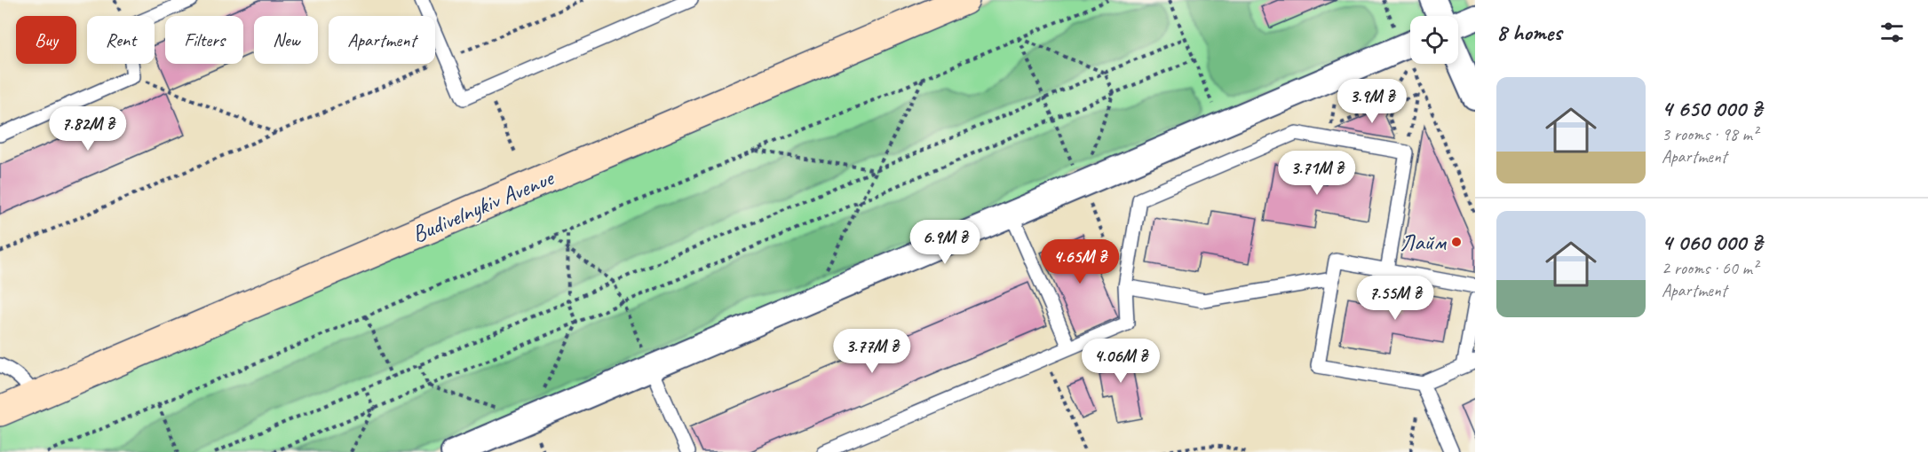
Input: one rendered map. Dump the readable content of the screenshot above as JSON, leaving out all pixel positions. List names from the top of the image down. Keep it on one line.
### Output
{"streets":{"main road":["Budivelnykiv Avenue"]},"places":["Лайм"],"page":{"heading":"8 homes","chip":["Buy","Rent","Filters","New","Apartment"],"list":[{"name":"4 650 000 ₴","note":"3 rooms · 98 m² · Apartment"},{"name":"4 060 000 ₴","note":"2 rooms · 60 m² · Apartment"}],"price":["3.9M ₴","7.82M ₴","3.71M ₴","6.9M ₴","4.65M ₴","7.55M ₴","3.77M ₴","4.06M ₴"]}}
